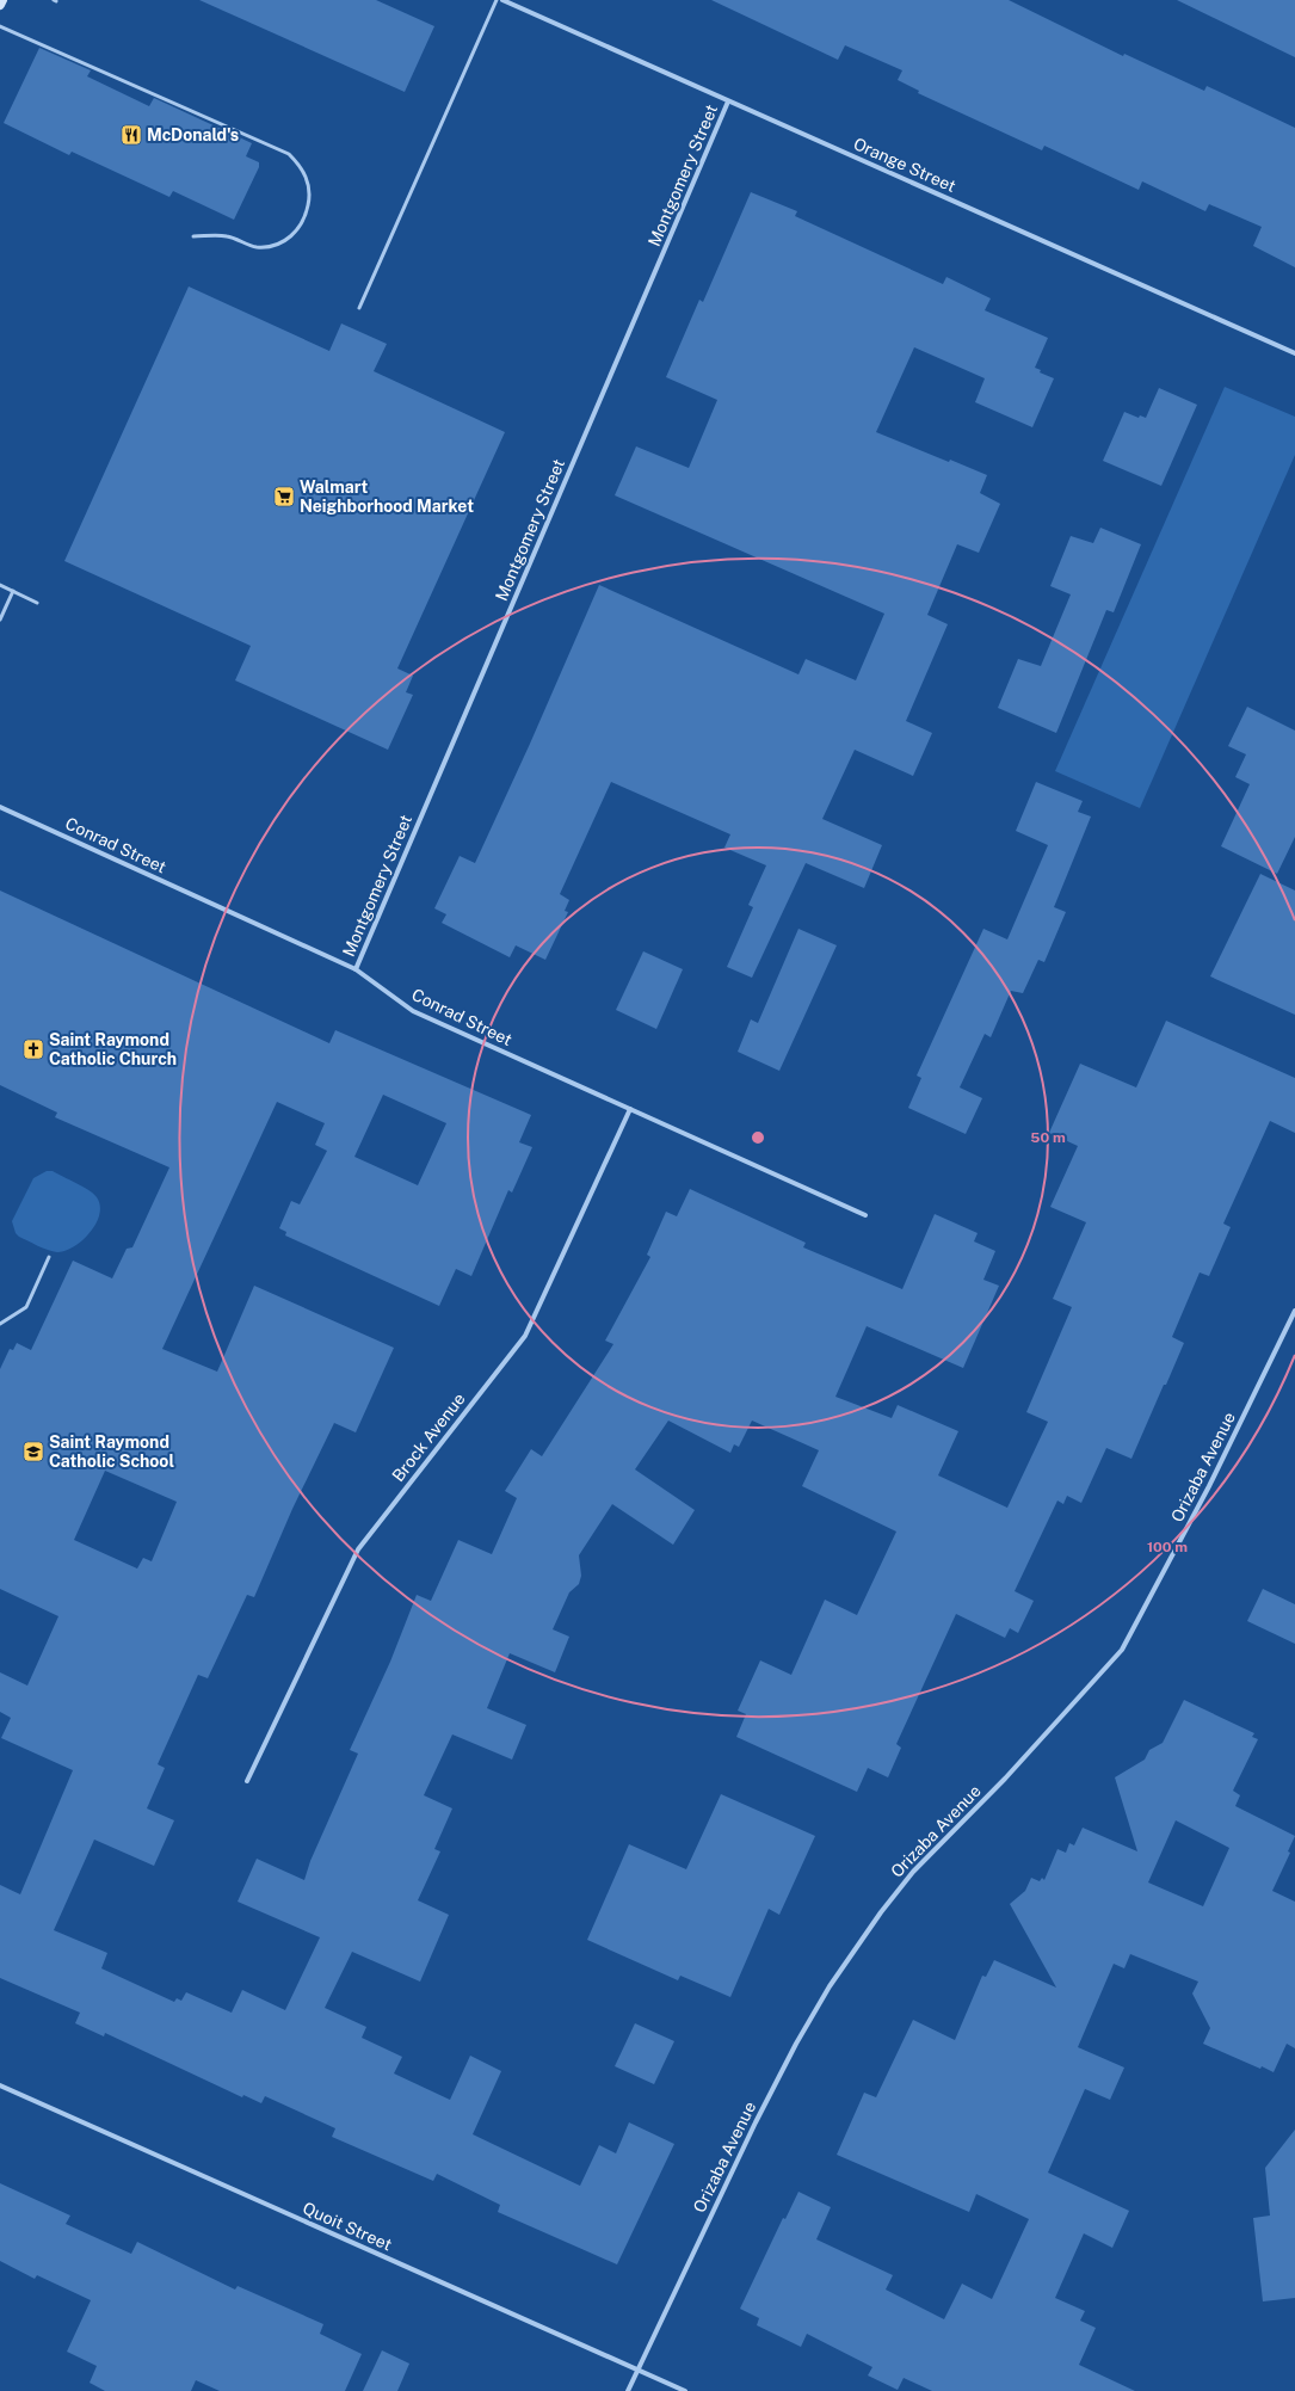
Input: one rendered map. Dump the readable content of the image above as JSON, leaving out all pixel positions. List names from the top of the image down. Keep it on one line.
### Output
{"streets":{"street":["Orange Street","Montgomery Street","Conrad Street","Brock Avenue","Orizaba Avenue","Quoit Street"]},"crossings":[["Orange Street","Montgomery Street"],["Montgomery Street","Conrad Street"],["Conrad Street","Brock Avenue"],["Orizaba Avenue","Quoit Street"]],"places":{"restaurant":["McDonald's"],"supermarket":["Walmart Neighborhood Market"],"church":["Saint Raymond Catholic Church"],"school or university":["Saint Raymond Catholic School"]},"rings":["50 m","100 m"]}
